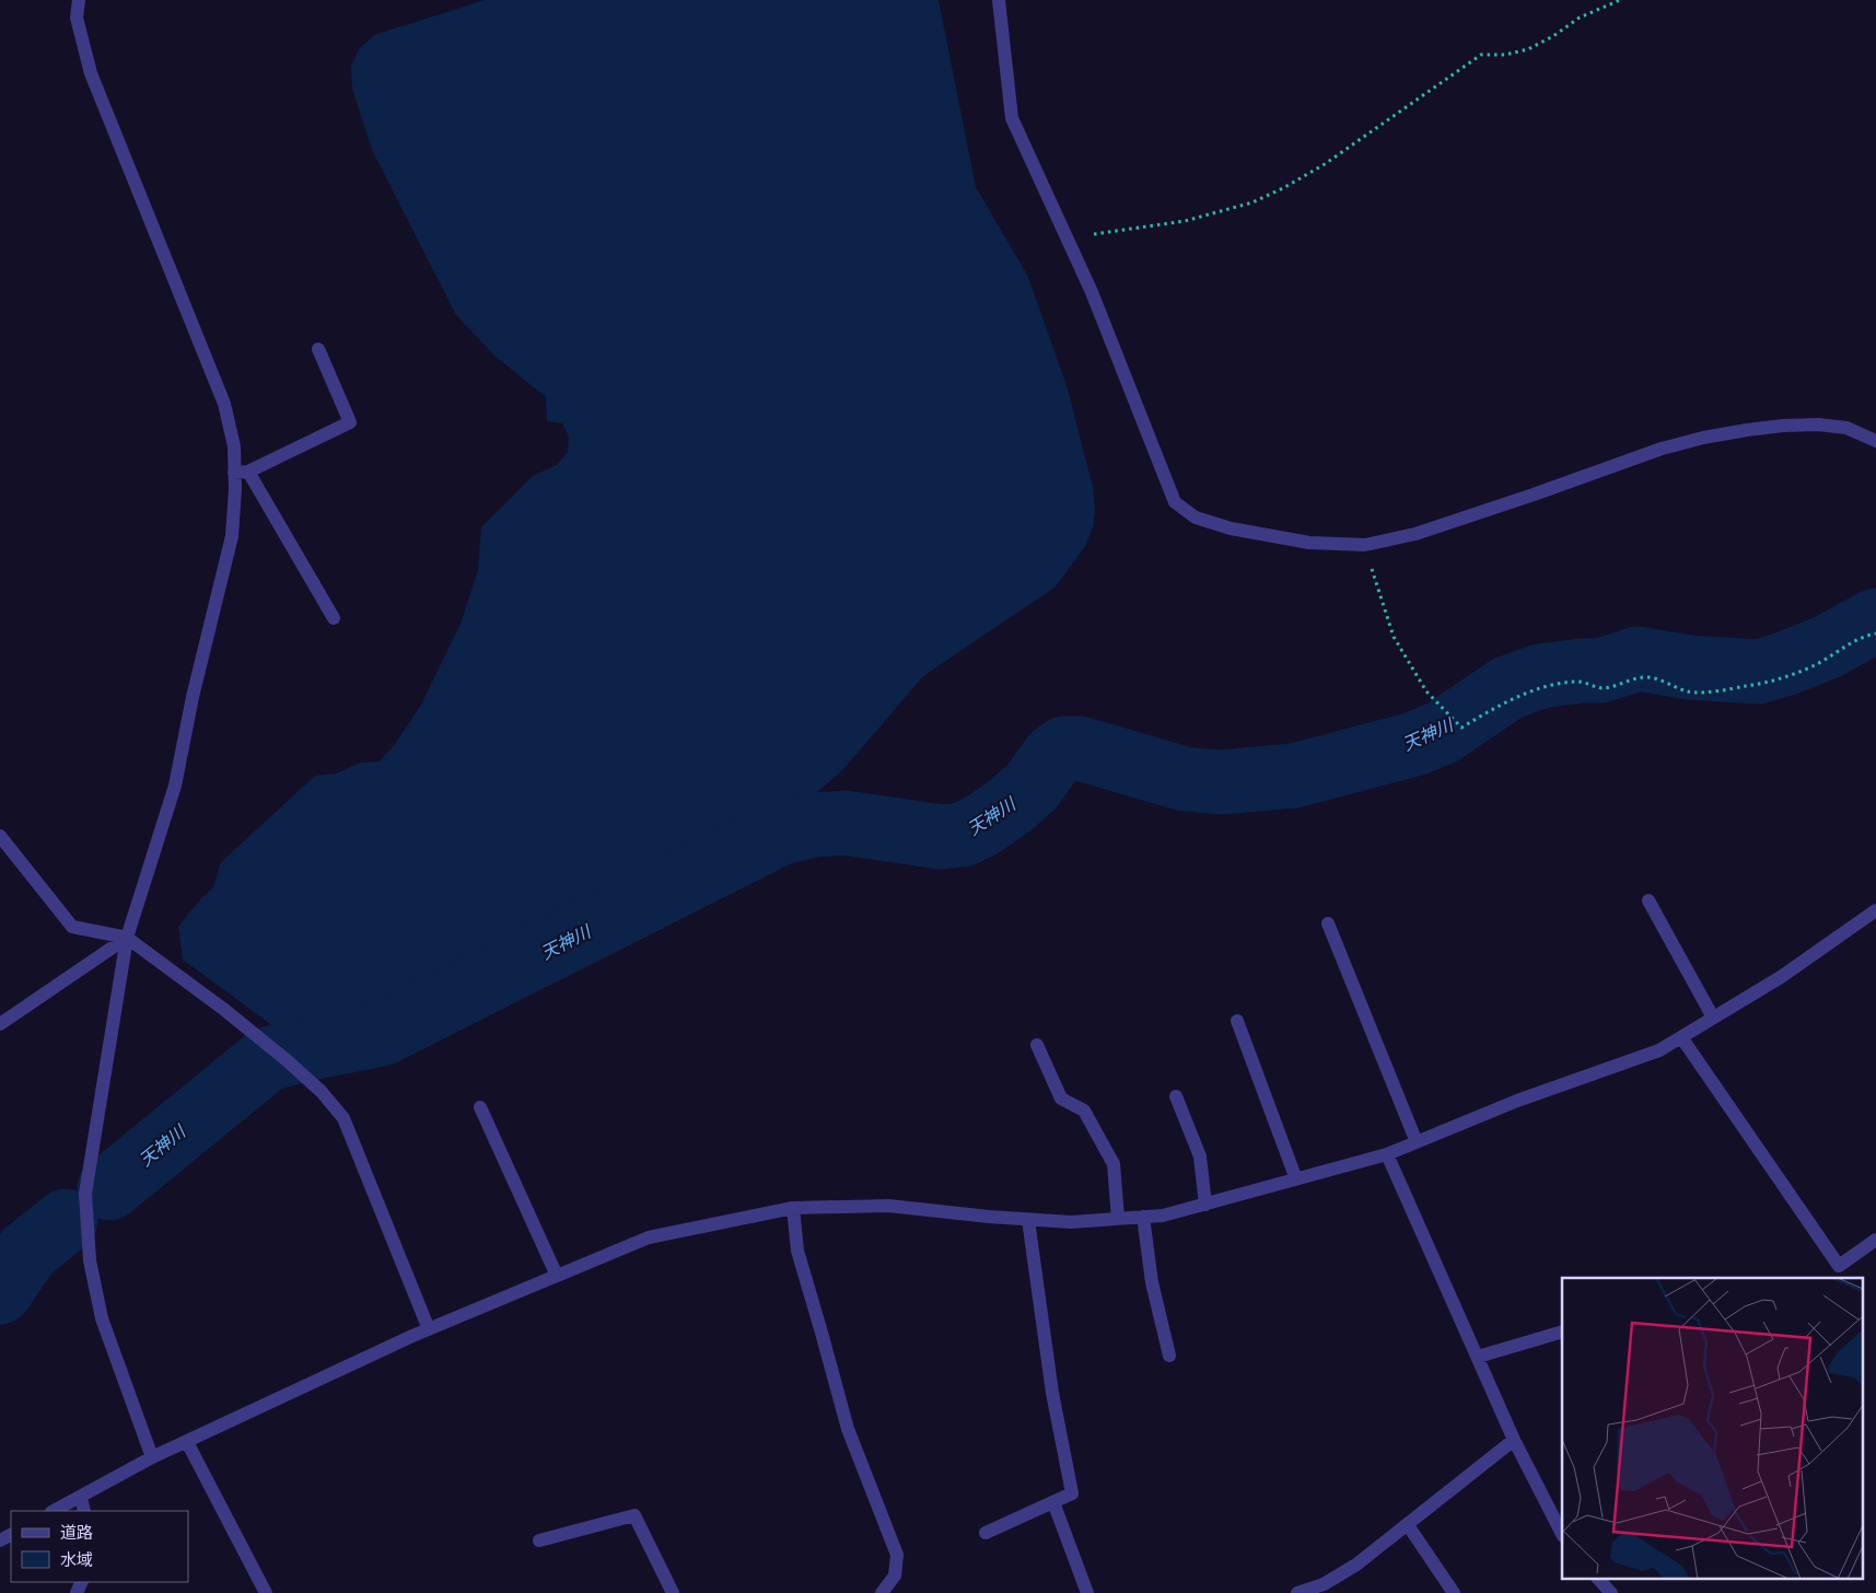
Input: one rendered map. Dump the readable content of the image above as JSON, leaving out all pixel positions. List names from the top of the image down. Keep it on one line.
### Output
{"water":["天神川"],"legend":["道路","水域"]}
